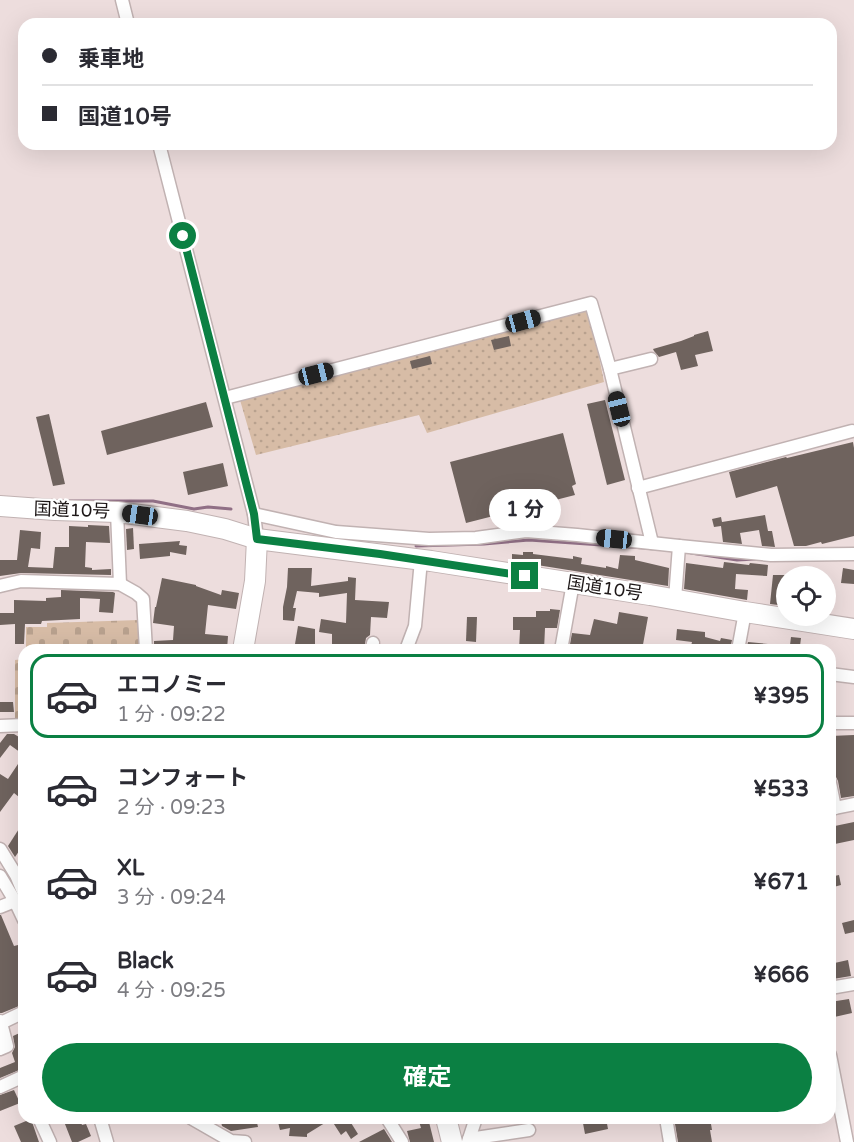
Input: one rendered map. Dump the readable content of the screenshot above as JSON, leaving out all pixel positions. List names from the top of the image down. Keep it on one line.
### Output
{"streets":{"main road":["国道10号"]},"page":{"banner":["乗車地","国道10号"],"bubble":"1 分","list":[{"name":"エコノミー","note":"1 分 · 09:22","value":"¥395"},{"name":"コンフォート","note":"2 分 · 09:23","value":"¥533"},{"name":"XL","note":"3 分 · 09:24","value":"¥671"},{"name":"Black","note":"4 分 · 09:25","value":"¥666"}],"buttons":"確定"}}
